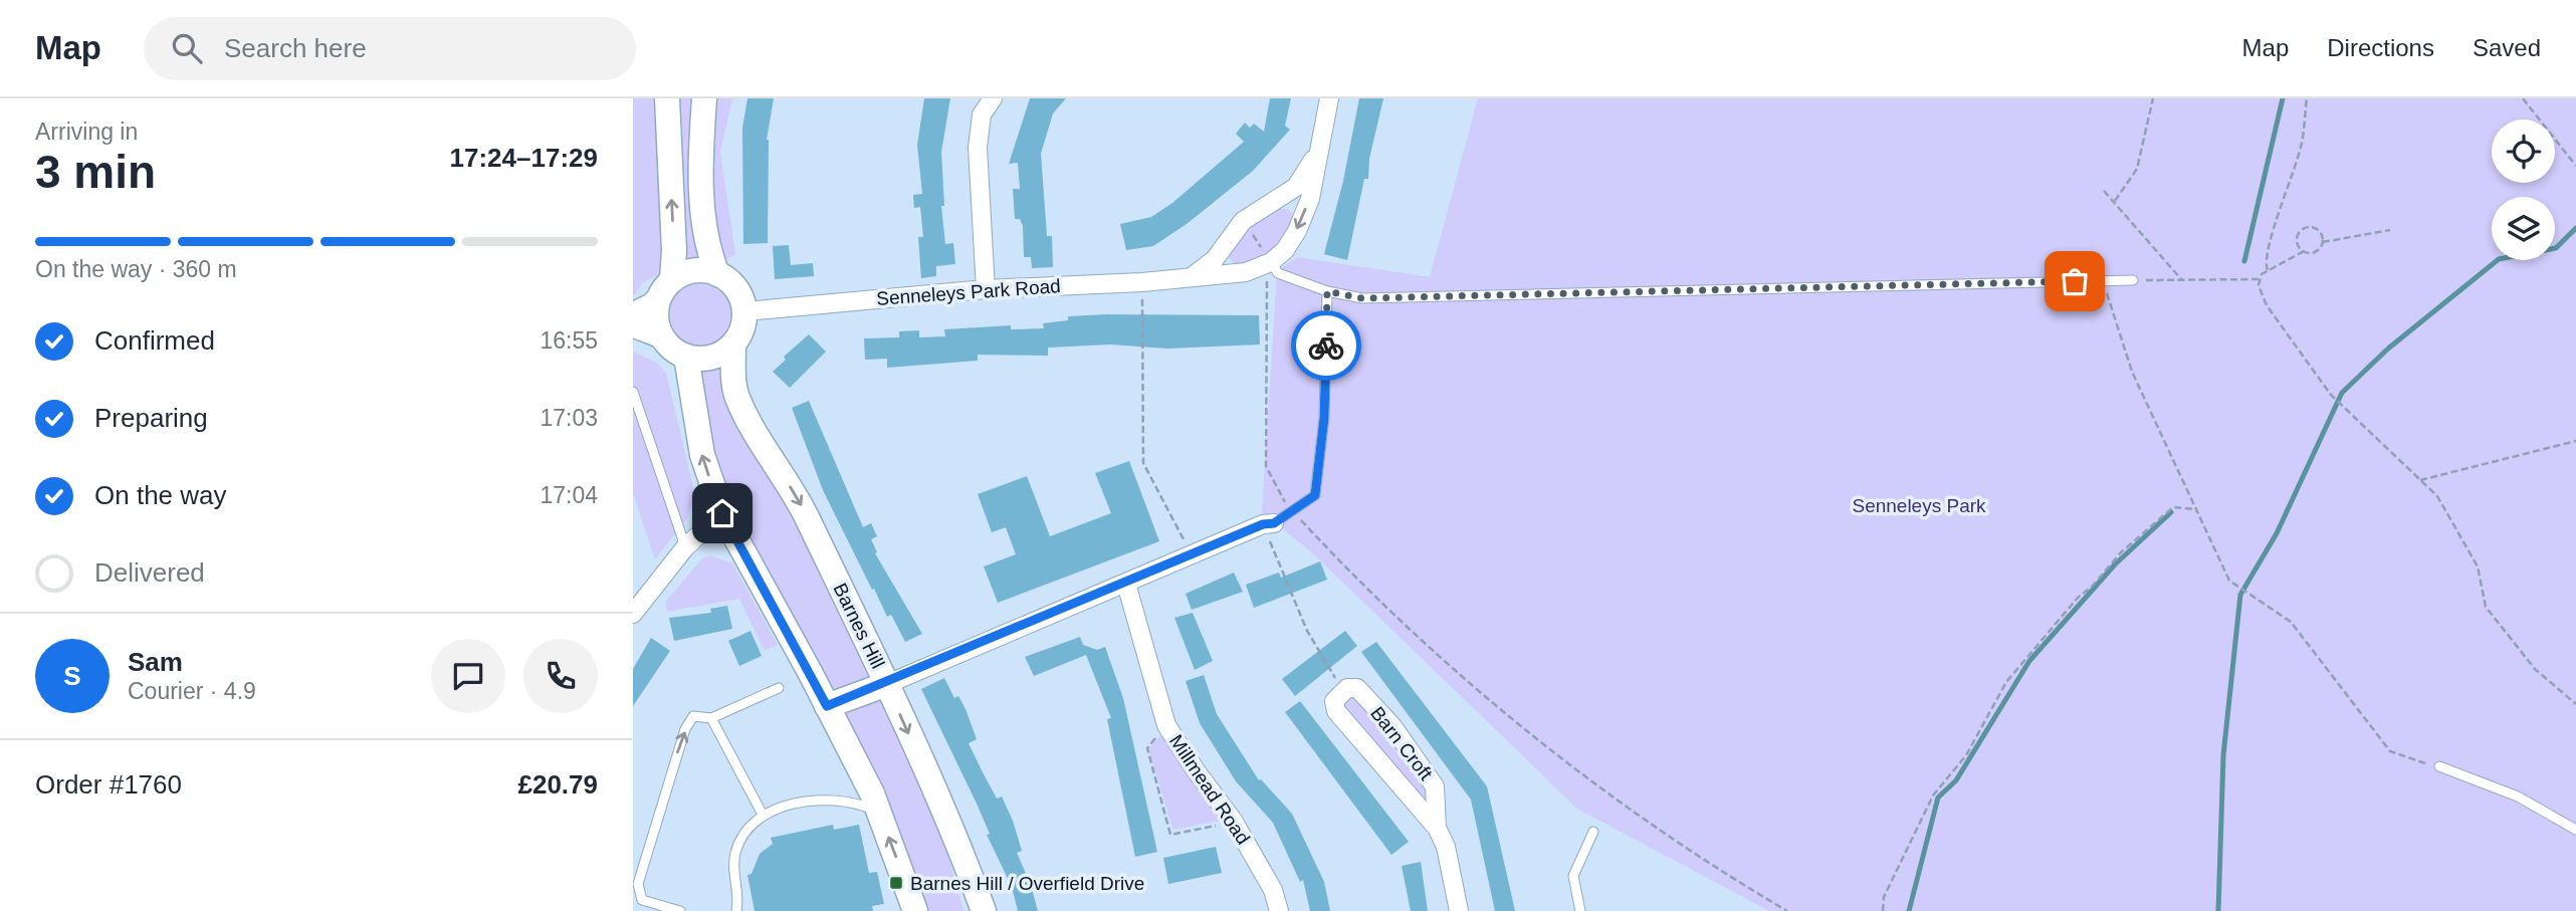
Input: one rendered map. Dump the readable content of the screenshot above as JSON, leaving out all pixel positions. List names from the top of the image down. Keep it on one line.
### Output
{"streets":{"main road":["Barnes Hill"],"street":["Senneleys Park Road","Barn Croft","Millmead Road"]},"crossings":[["Senneleys Park Road","Barnes Hill"]],"parks":["Senneleys Park"],"places":{"transit":["Barnes Hill / Overfield Drive"]},"page":{"header":"Map","search":"Search here","nav":["Map","Directions","Saved"],"heading":["3 min","Arriving in","17:24–17:29"],"panel":["Sam","Courier · 4.9","Order #1760","£20.79"],"bar":"On the way · 360 m","list":[["Confirmed","16:55"],["Preparing","17:03"],["On the way","17:04"],"Delivered"],"round":"S"}}
